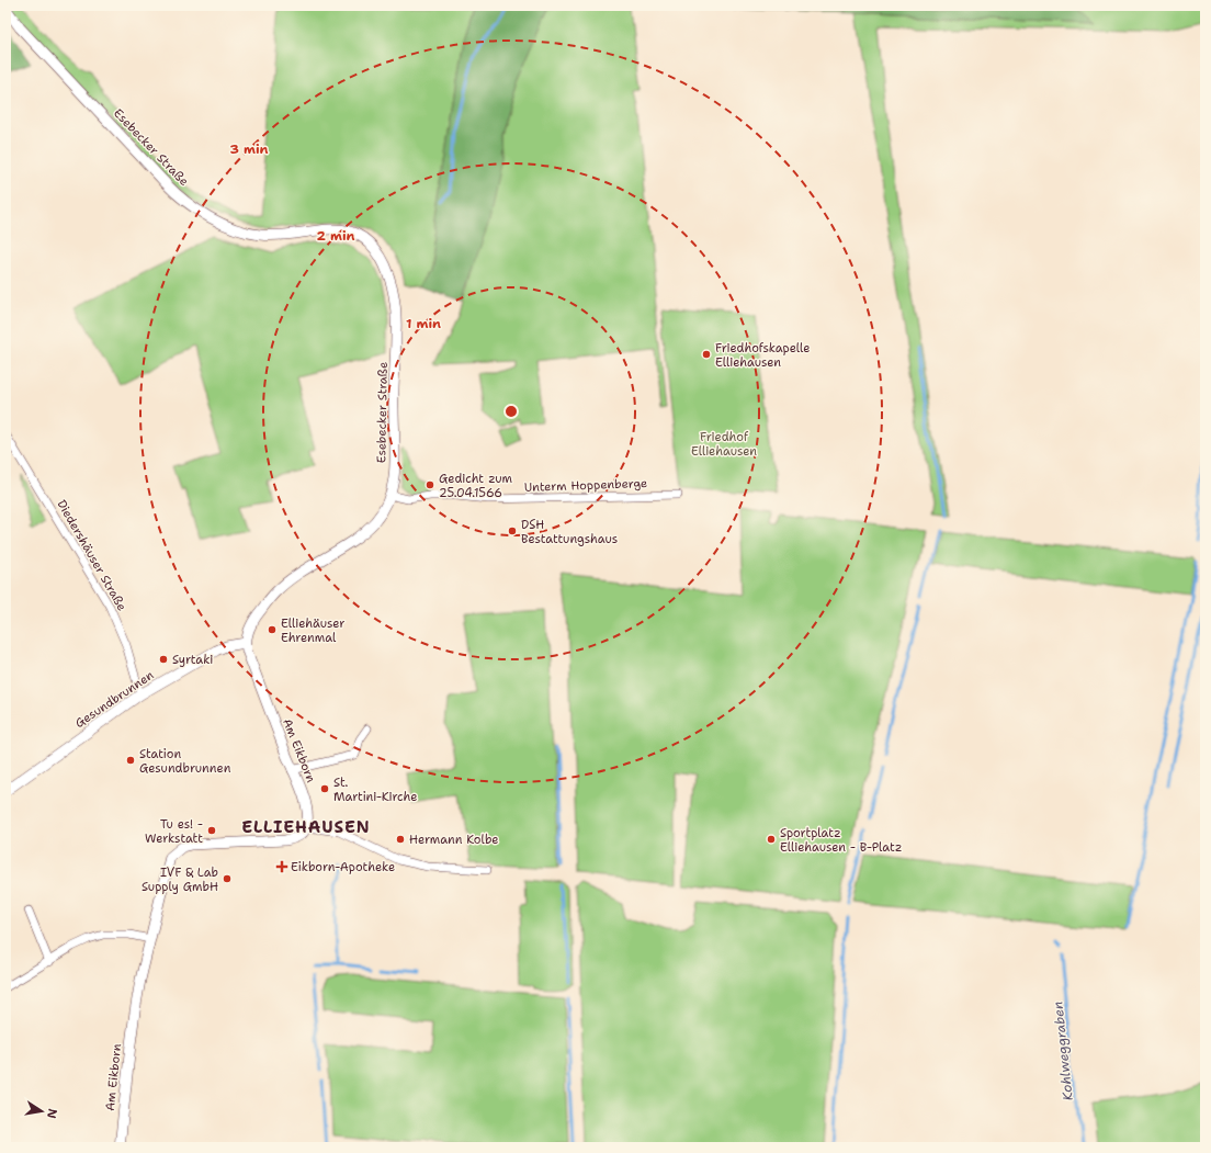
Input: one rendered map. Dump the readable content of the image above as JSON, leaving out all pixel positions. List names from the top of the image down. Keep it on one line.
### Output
{"streets":{"street":["Esebecker Straße","Unterm Hoppenberge","Diedershäuser Straße","Gesundbrunnen","Am Eikborn"]},"crossings":[["Esebecker Straße","Unterm Hoppenberge"],["Diedershäuser Straße","Gesundbrunnen"],["Gesundbrunnen","Am Eikborn"]],"districts":["ELLIEHAUSEN"],"water":["Kohlweggraben"],"parks":["Friedhof Elliehausen"],"places":{"other":["Friedhofskapelle Elliehausen","Gedicht zum 25.04.1566","DSH Bestattungshaus","Elliehäuser Ehrenmal","Syrtaki","Station Gesundbrunnen","St. Martini-Kirche","Tu es! - Werkstatt","Hermann Kolbe","Sportplatz Elliehausen - B-Platz","IVF & Lab Supply GmbH"],"health":["Eikborn-Apotheke"]},"north":"right","rings":["3 min","2 min","1 min"]}
